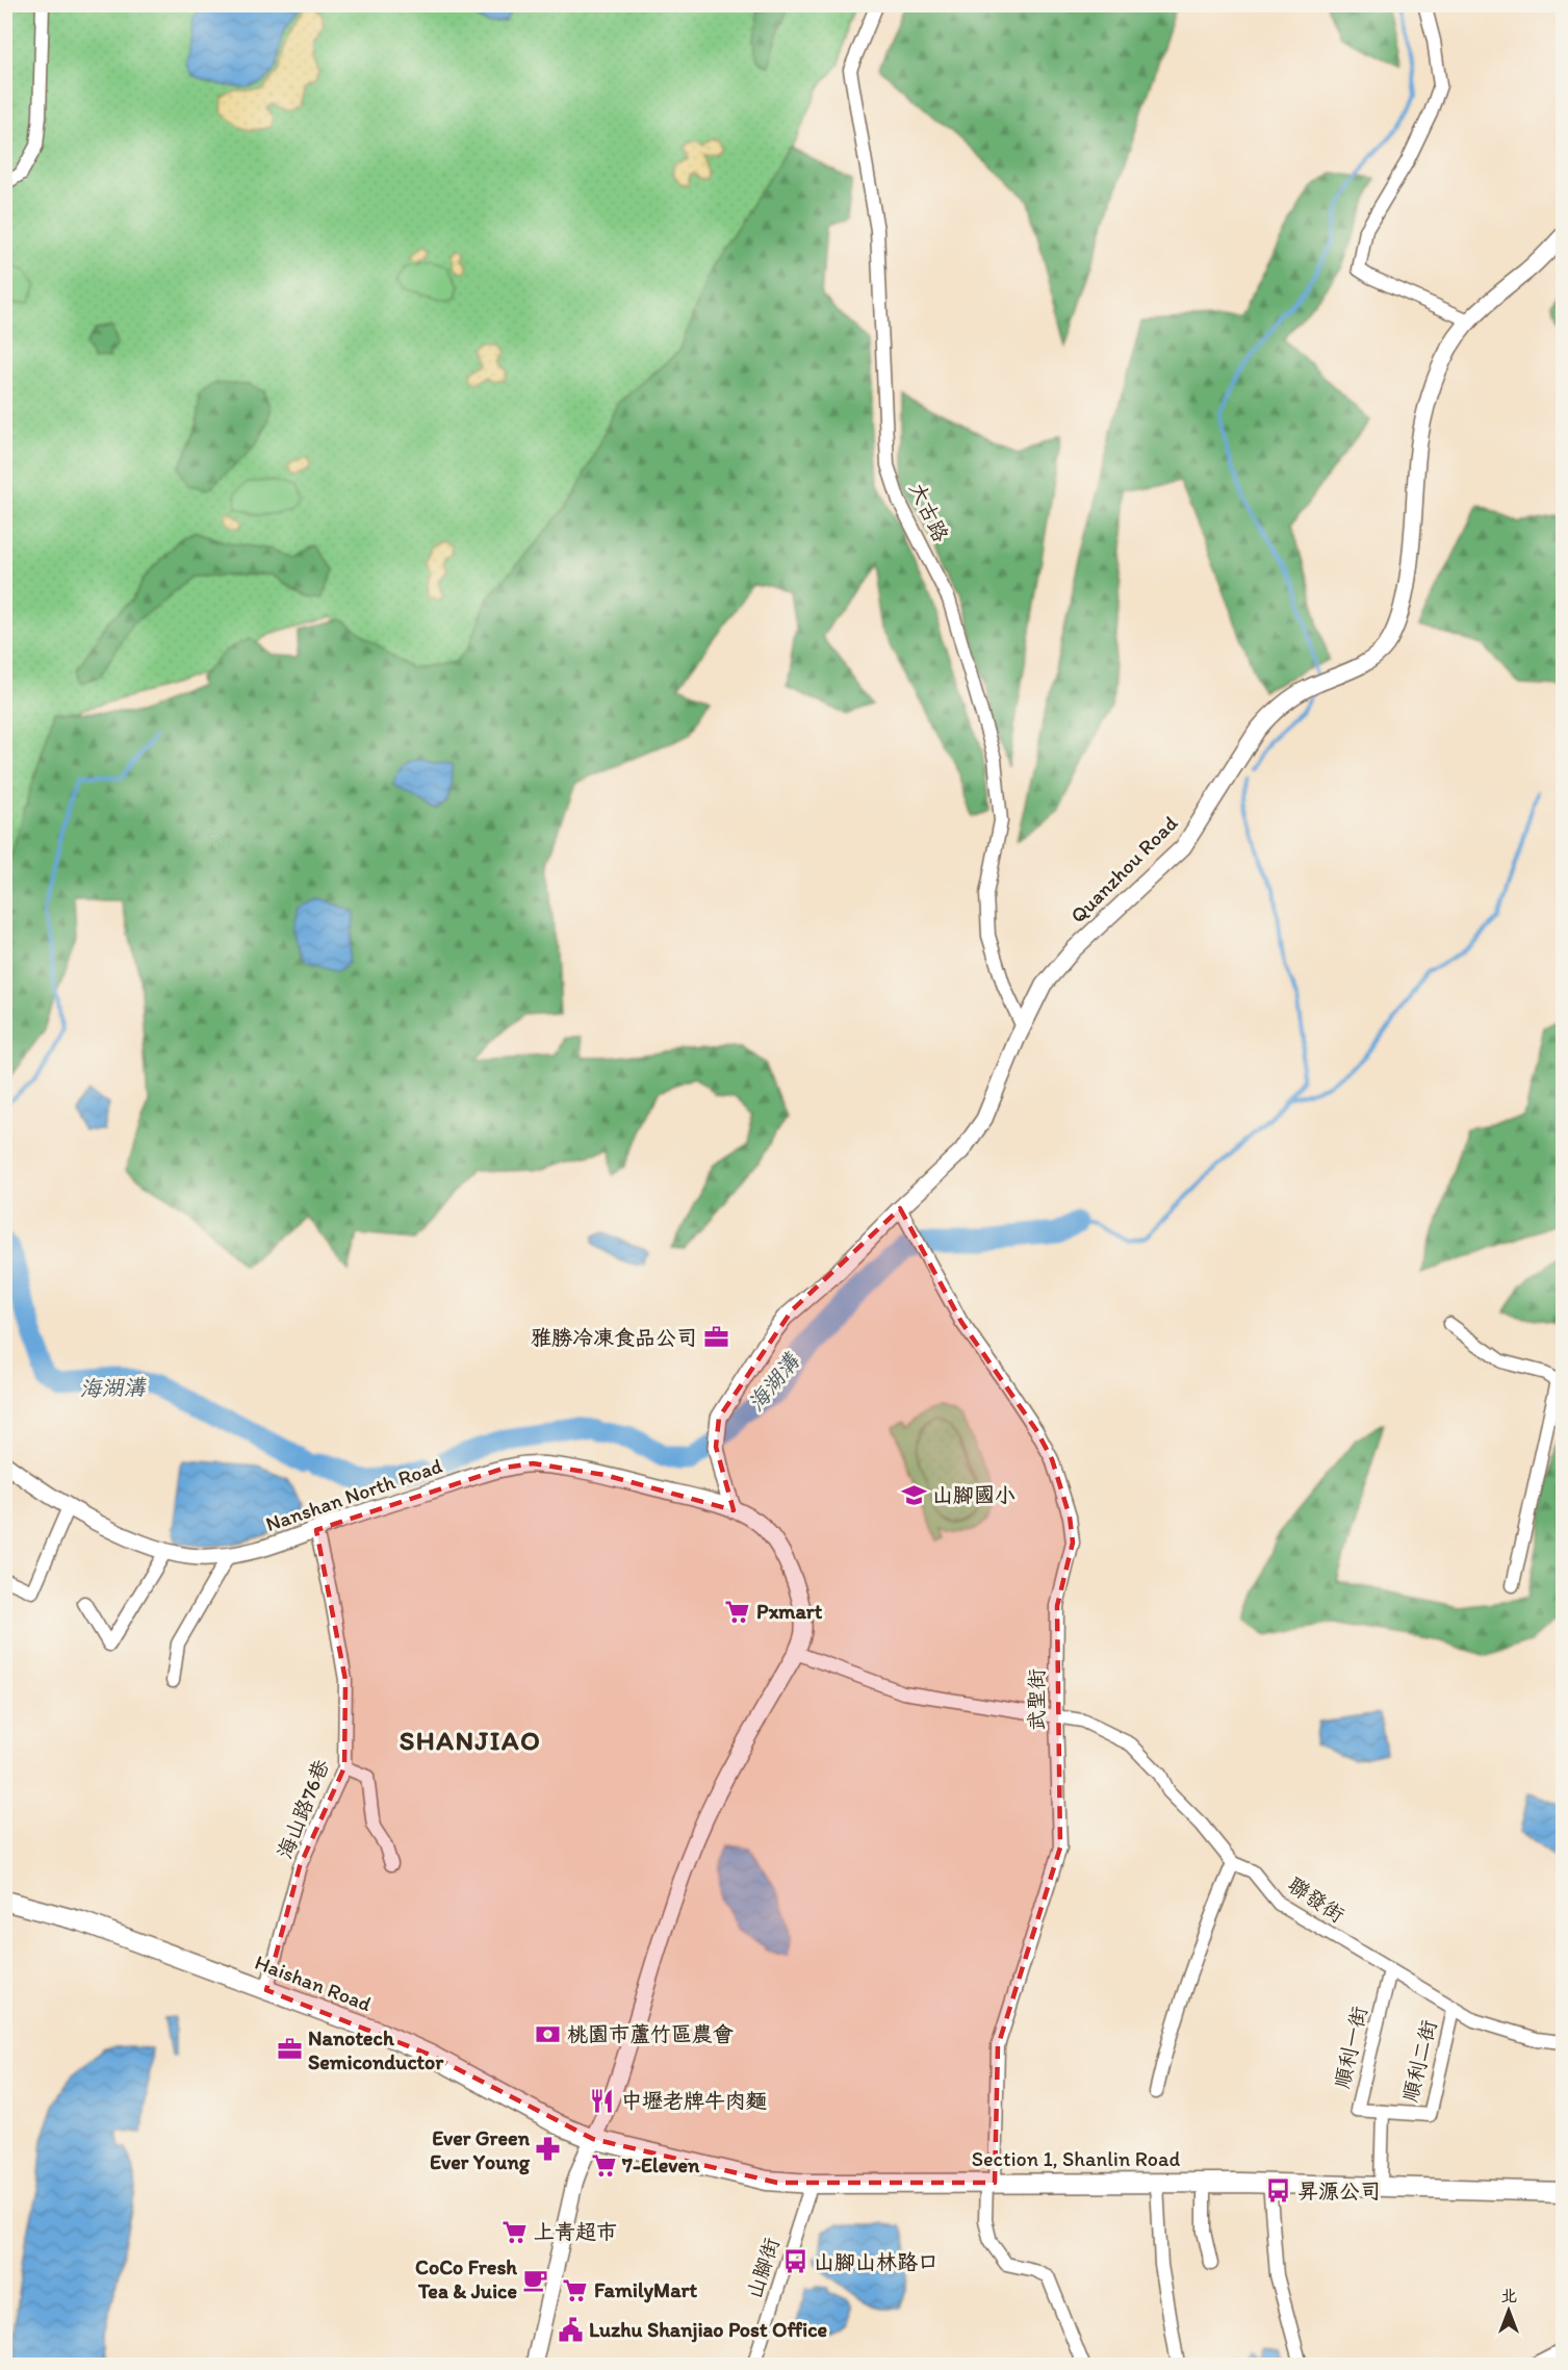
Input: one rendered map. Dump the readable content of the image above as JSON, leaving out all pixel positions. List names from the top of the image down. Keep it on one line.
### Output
{"streets":{"main road":["Haishan Road","Section 1, Shanlin Road"],"street":["大古路","Quanzhou Road","Nanshan North Road","武聖街","海山路76巷","聯發街","順利一街","順利二街","山腳街"]},"crossings":[["大古路","Quanzhou Road"],["Quanzhou Road","Nanshan North Road"],["Quanzhou Road","武聖街"],["Nanshan North Road","海山路76巷"],["Nanshan North Road","聯發街"],["Nanshan North Road","Haishan Road"],["Nanshan North Road","Section 1, Shanlin Road"],["武聖街","聯發街"],["武聖街","Section 1, Shanlin Road"],["海山路76巷","Haishan Road"],["聯發街","順利一街"],["聯發街","順利二街"],["Haishan Road","Section 1, Shanlin Road"],["順利一街","順利二街"],["Section 1, Shanlin Road","山腳街"]],"districts":["SHANJIAO"],"water":["海湖溝"],"places":{"office":["雅勝冷凍食品公司","Nanotech Semiconductor"],"school or university":["山腳國小"],"supermarket":["Pxmart","7-Eleven","上青超市","FamilyMart"],"bank":["桃園市蘆竹區農會"],"restaurant":["中壢老牌牛肉麵"],"pharmacy":["Ever Green Ever Young"],"bus stop":["昇源公司","山腳山林路口"],"cafe":["CoCo Fresh Tea & Juice"],"public building":["Luzhu Shanjiao Post Office"]},"north":"top"}
